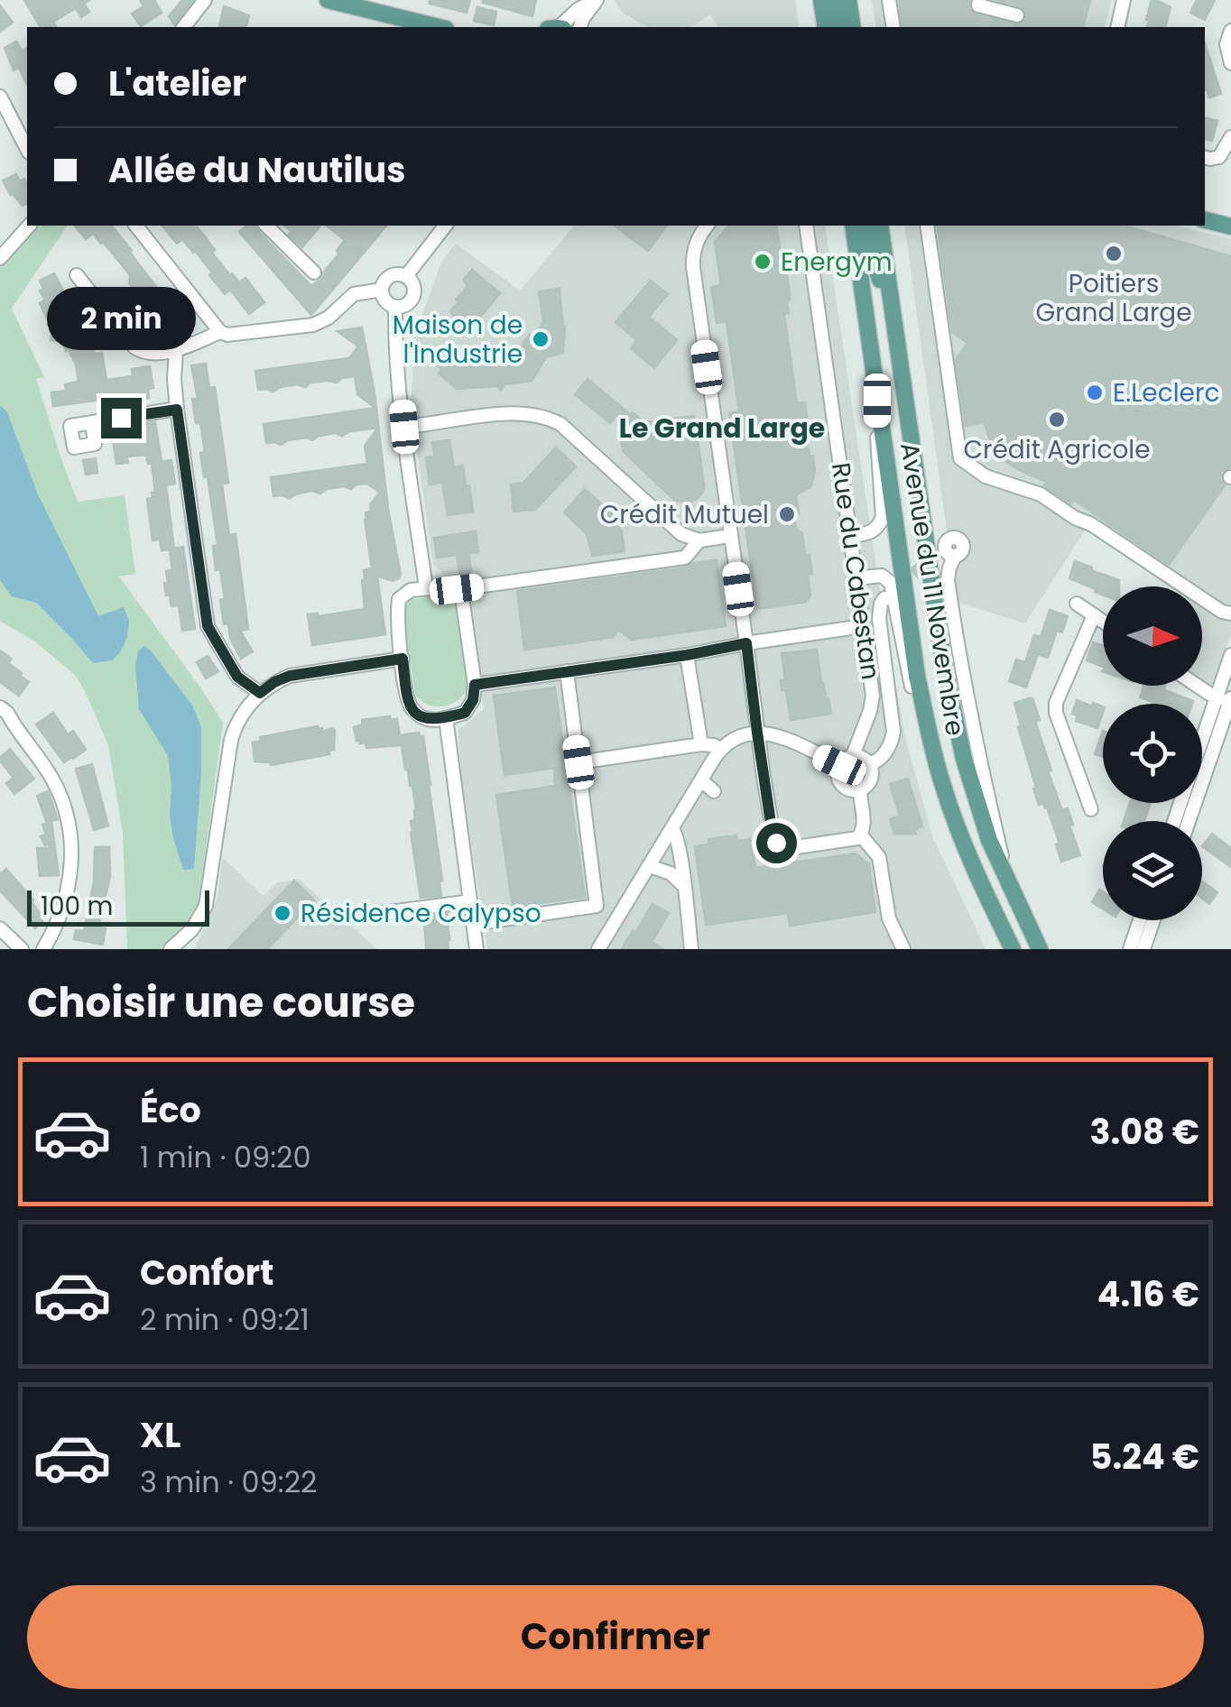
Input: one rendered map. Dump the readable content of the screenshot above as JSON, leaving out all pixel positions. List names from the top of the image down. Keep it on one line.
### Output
{"streets":{"main road":["Avenue du 11 Novembre"],"street":["Rue du Cabestan"]},"districts":["Le Grand Large"],"places":["Poitiers Grand Large","Energym","Maison de l'Industrie","E.Leclerc","Crédit Agricole","Crédit Mutuel","Résidence Calypso"],"scale_bar":"100 m","north":"right","page":{"banner":["L'atelier","Allée du Nautilus"],"bubble":"2 min","scale":"100 m","heading":"Choisir une course","list":[{"name":"Éco","note":"1 min · 09:20","value":"3.08 €"},{"name":"Confort","note":"2 min · 09:21","value":"4.16 €"},{"name":"XL","note":"3 min · 09:22","value":"5.24 €"}],"buttons":"Confirmer"}}
